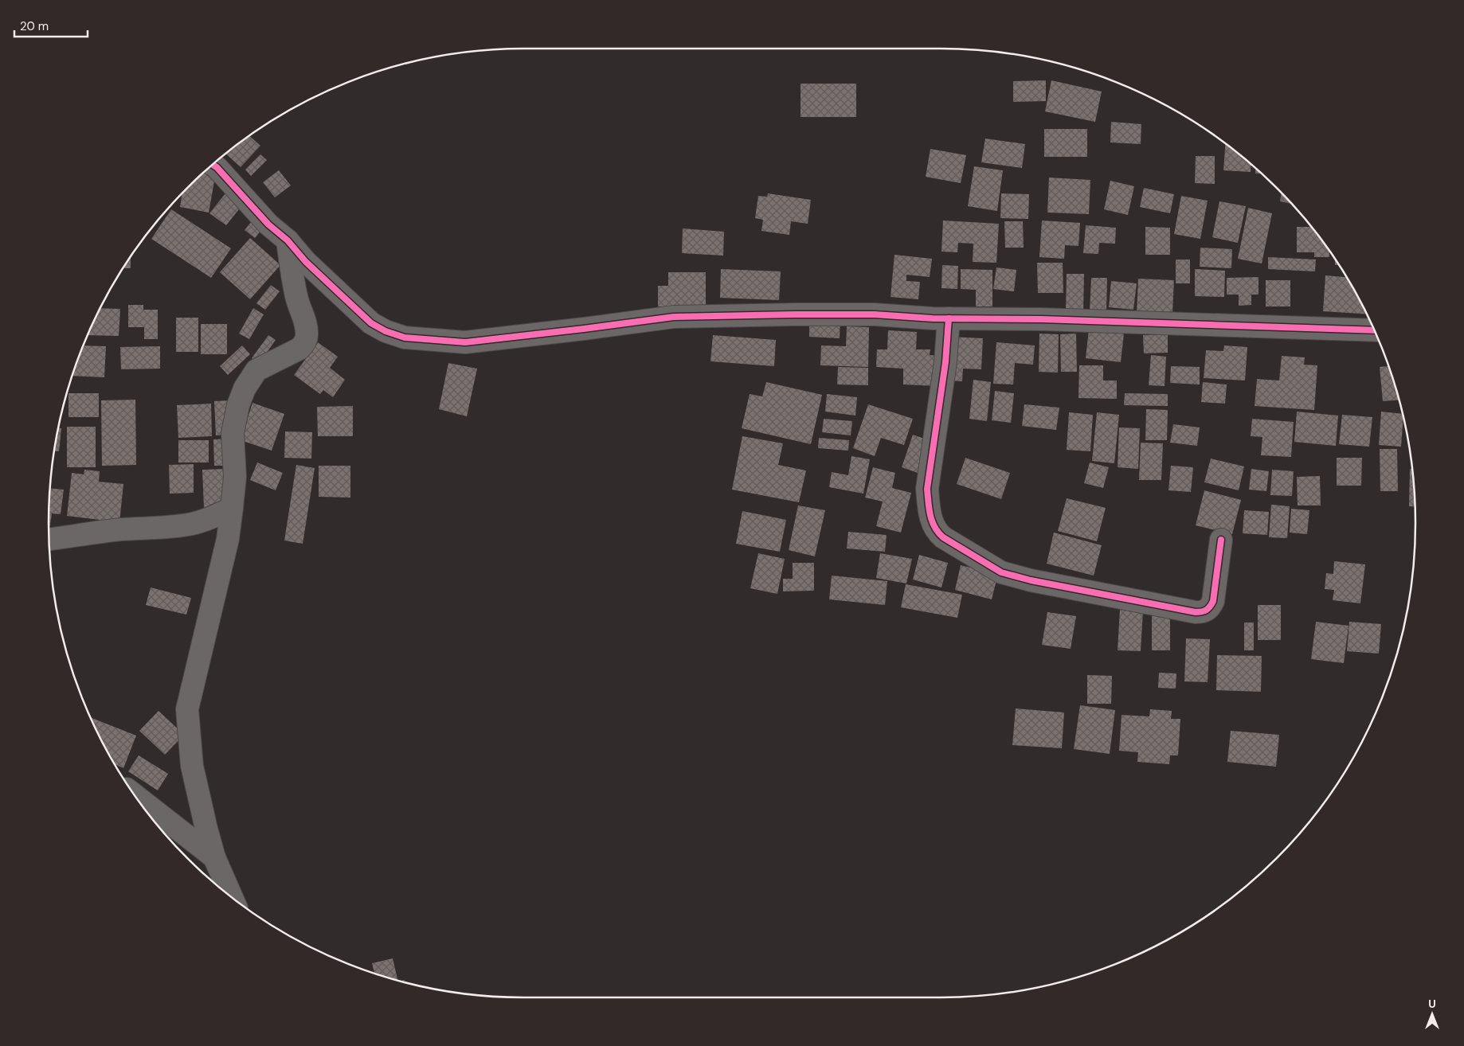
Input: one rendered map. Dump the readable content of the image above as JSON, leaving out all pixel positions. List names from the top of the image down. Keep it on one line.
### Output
{"scale_bar":"20 m","north":"top"}
